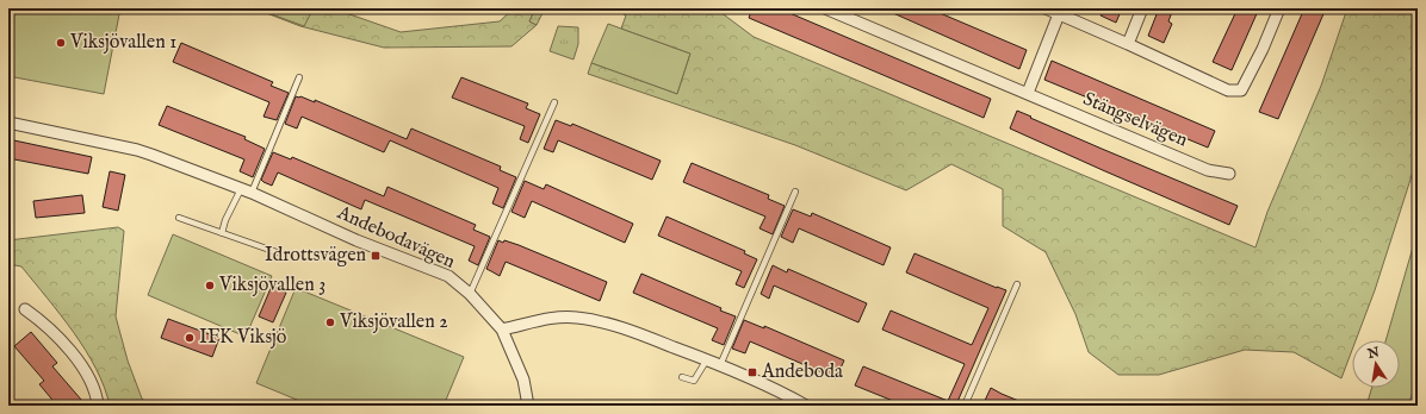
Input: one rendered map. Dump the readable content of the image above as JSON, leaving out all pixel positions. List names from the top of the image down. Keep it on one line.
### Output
{"streets":{"street":["Stängselvägen","Andebodavägen"]},"places":{"other":["Viksjövallen 1","Viksjövallen 3","Viksjövallen 2","IFK Viksjö"],"transit":["Idrottsvägen","Andeboda"]},"north":"top"}
